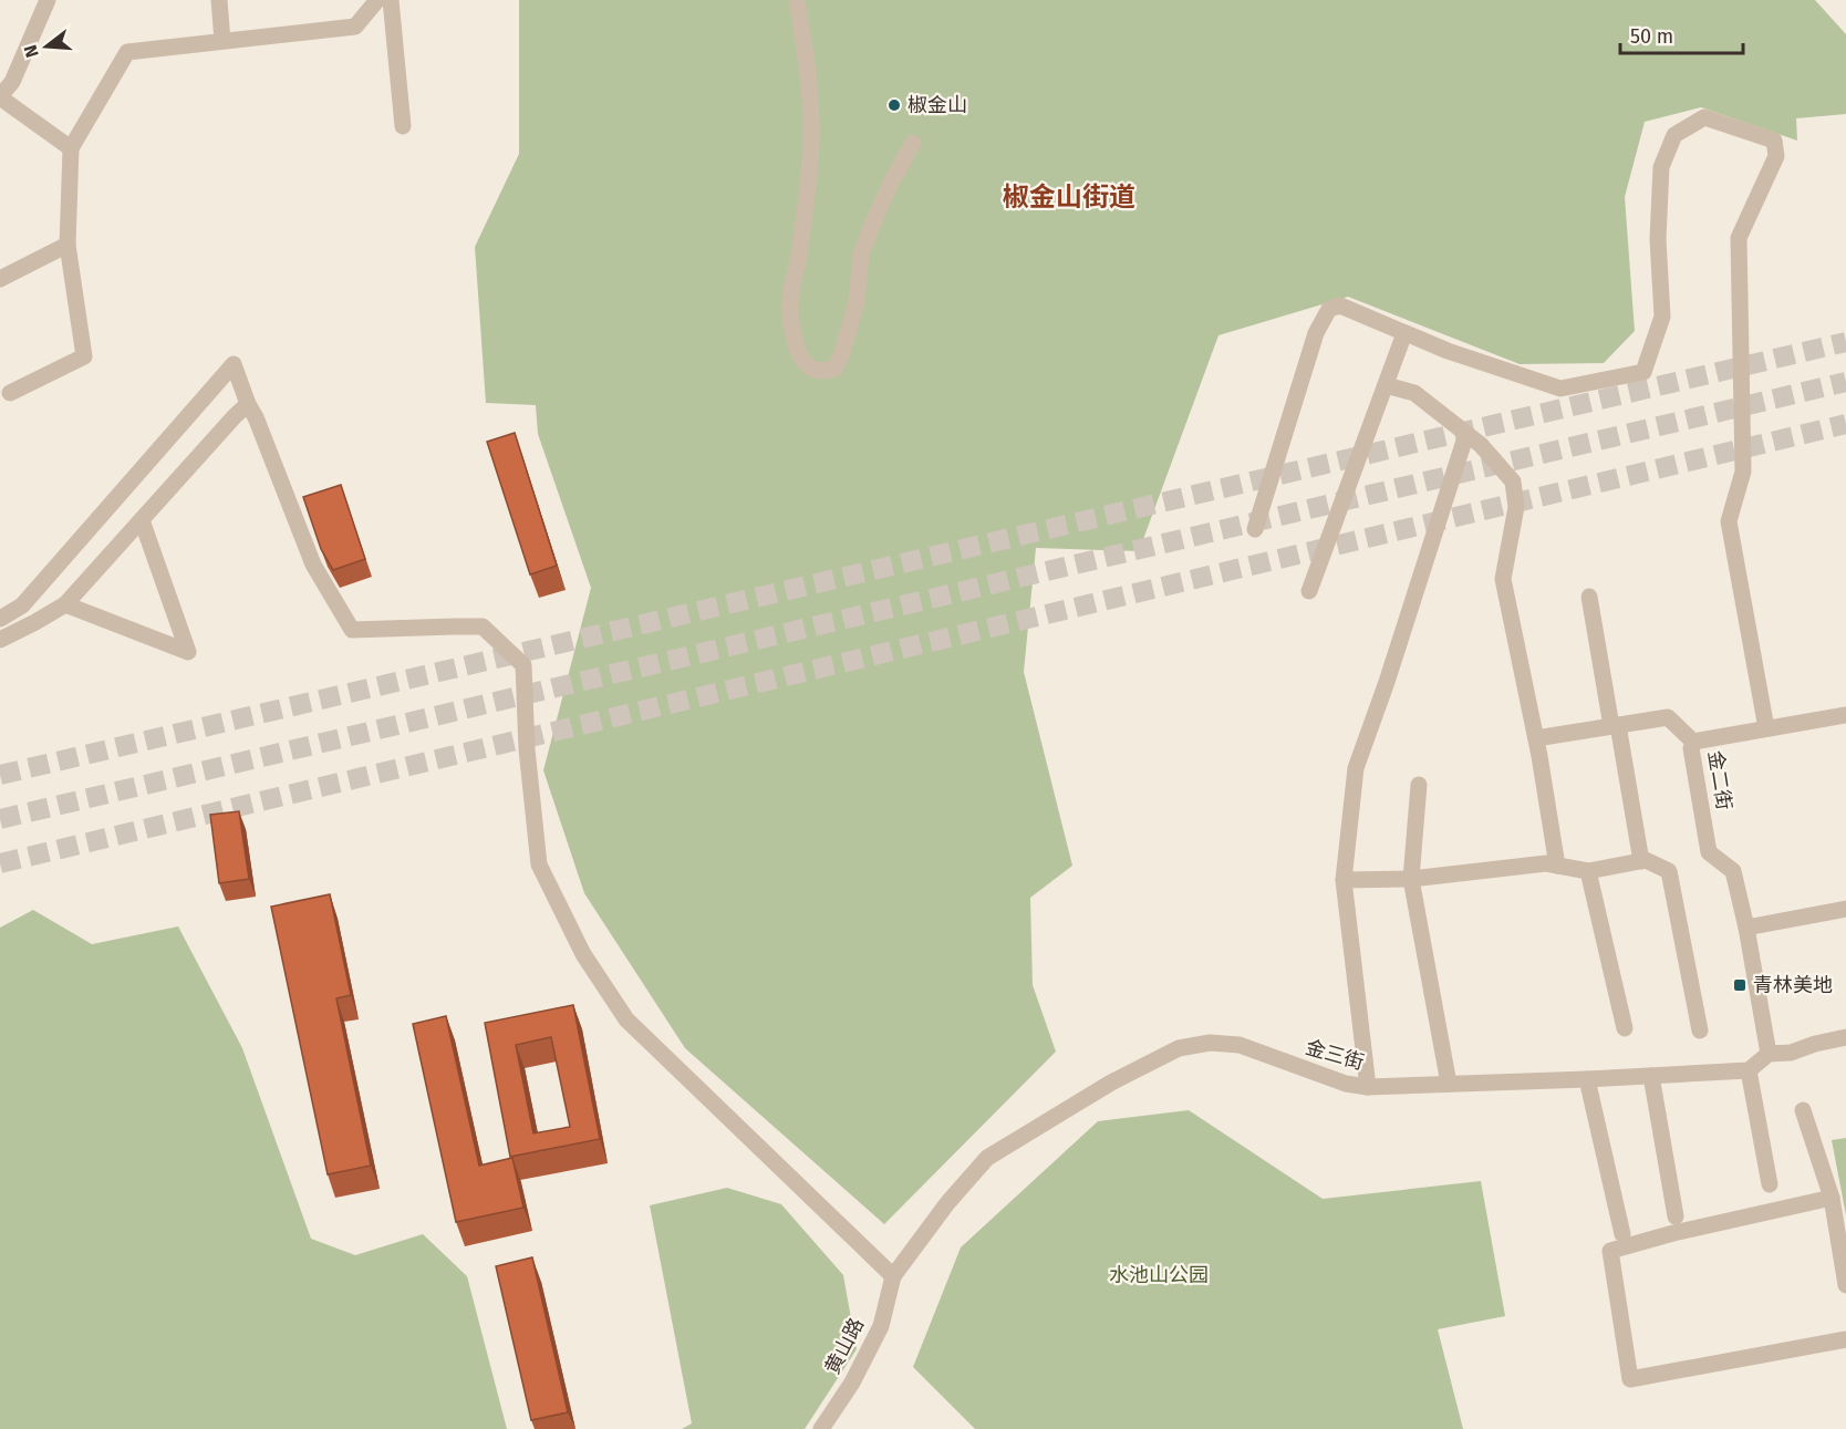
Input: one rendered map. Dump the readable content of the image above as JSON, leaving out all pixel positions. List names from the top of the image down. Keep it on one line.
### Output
{"streets":{"street":["金二街","金三街","黄山路"]},"crossings":[["金三街","黄山路"]],"districts":["椒金山街道"],"parks":["水池山公园"],"places":{"other":["椒金山"],"transit":["青林美地"]},"scale_bar":"50 m","north":"left"}
